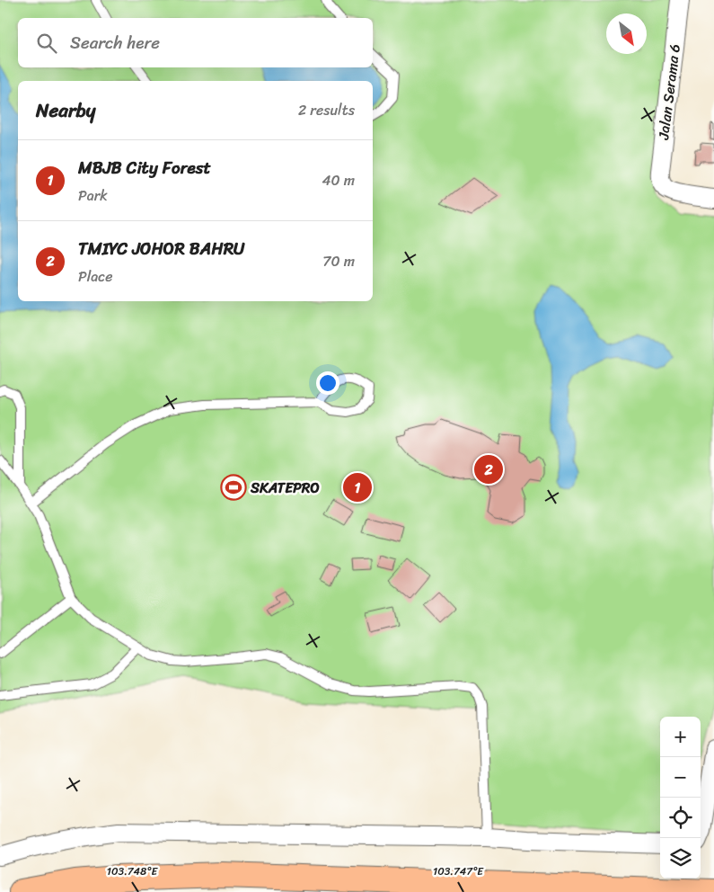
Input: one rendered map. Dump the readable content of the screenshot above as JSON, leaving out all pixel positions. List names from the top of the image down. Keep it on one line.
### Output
{"streets":{"street":["Jalan Serama 6"]},"places":{"sports":["SKATEPRO"]},"north":"bottom right","page":{"search":"Search here","heading":["Nearby","2 results"],"list":[{"mark":"1","name":"MBJB City Forest","note":"Park","value":"40 m"},{"mark":"2","name":"TMIYC JOHOR BAHRU","note":"Place","value":"70 m"}],"pins":["2","1"],"map_buttons":["+","−"]},"coordinates":["103.748°E","103.747°E"]}
